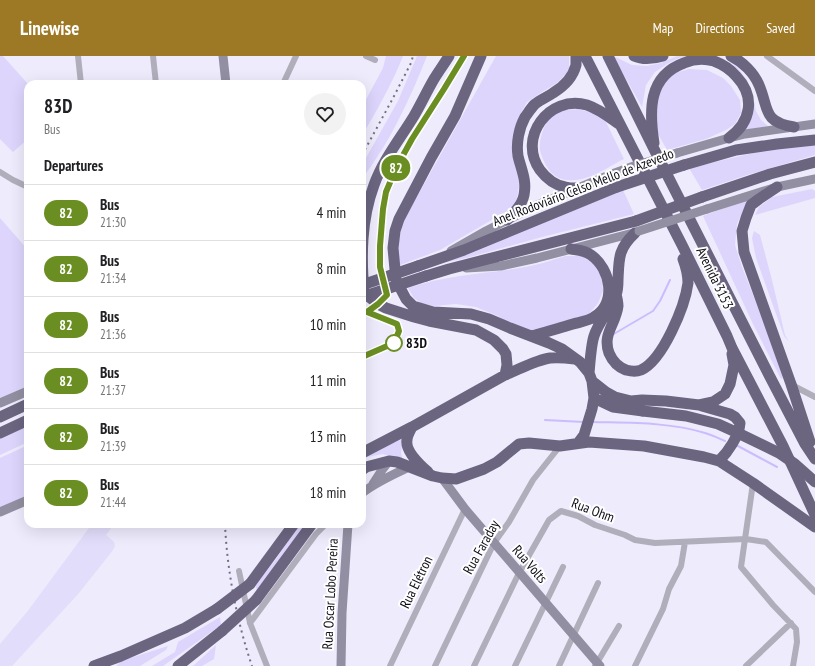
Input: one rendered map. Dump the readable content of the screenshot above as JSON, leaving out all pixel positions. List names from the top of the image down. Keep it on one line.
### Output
{"streets":{"highway":["Anel Rodoviário Celso Mello de Azevedo","Avenida 3153"],"main road":["Rua Volts","Rua Oscar Lobo Pereira"],"street":["Rua Ohm","Rua Faraday","Rua Elétron"]},"crossings":[["Rua Ohm","Rua Volts"],["Rua Faraday","Rua Volts"],["Rua Volts","Rua Elétron"]],"places":["83D"],"lines":["bus line 82"],"page":{"header":"Linewise","nav":["Map","Directions","Saved"],"on_map":"82","heading":[["83D","Bus"],"Departures"],"list":[{"mark":"82","name":"Bus","note":"21:30","value":"4 min"},{"mark":"82","name":"Bus","note":"21:34","value":"8 min"},{"mark":"82","name":"Bus","note":"21:36","value":"10 min"},{"mark":"82","name":"Bus","note":"21:37","value":"11 min"},{"mark":"82","name":"Bus","note":"21:39","value":"13 min"},{"mark":"82","name":"Bus","note":"21:44","value":"18 min"}]}}
